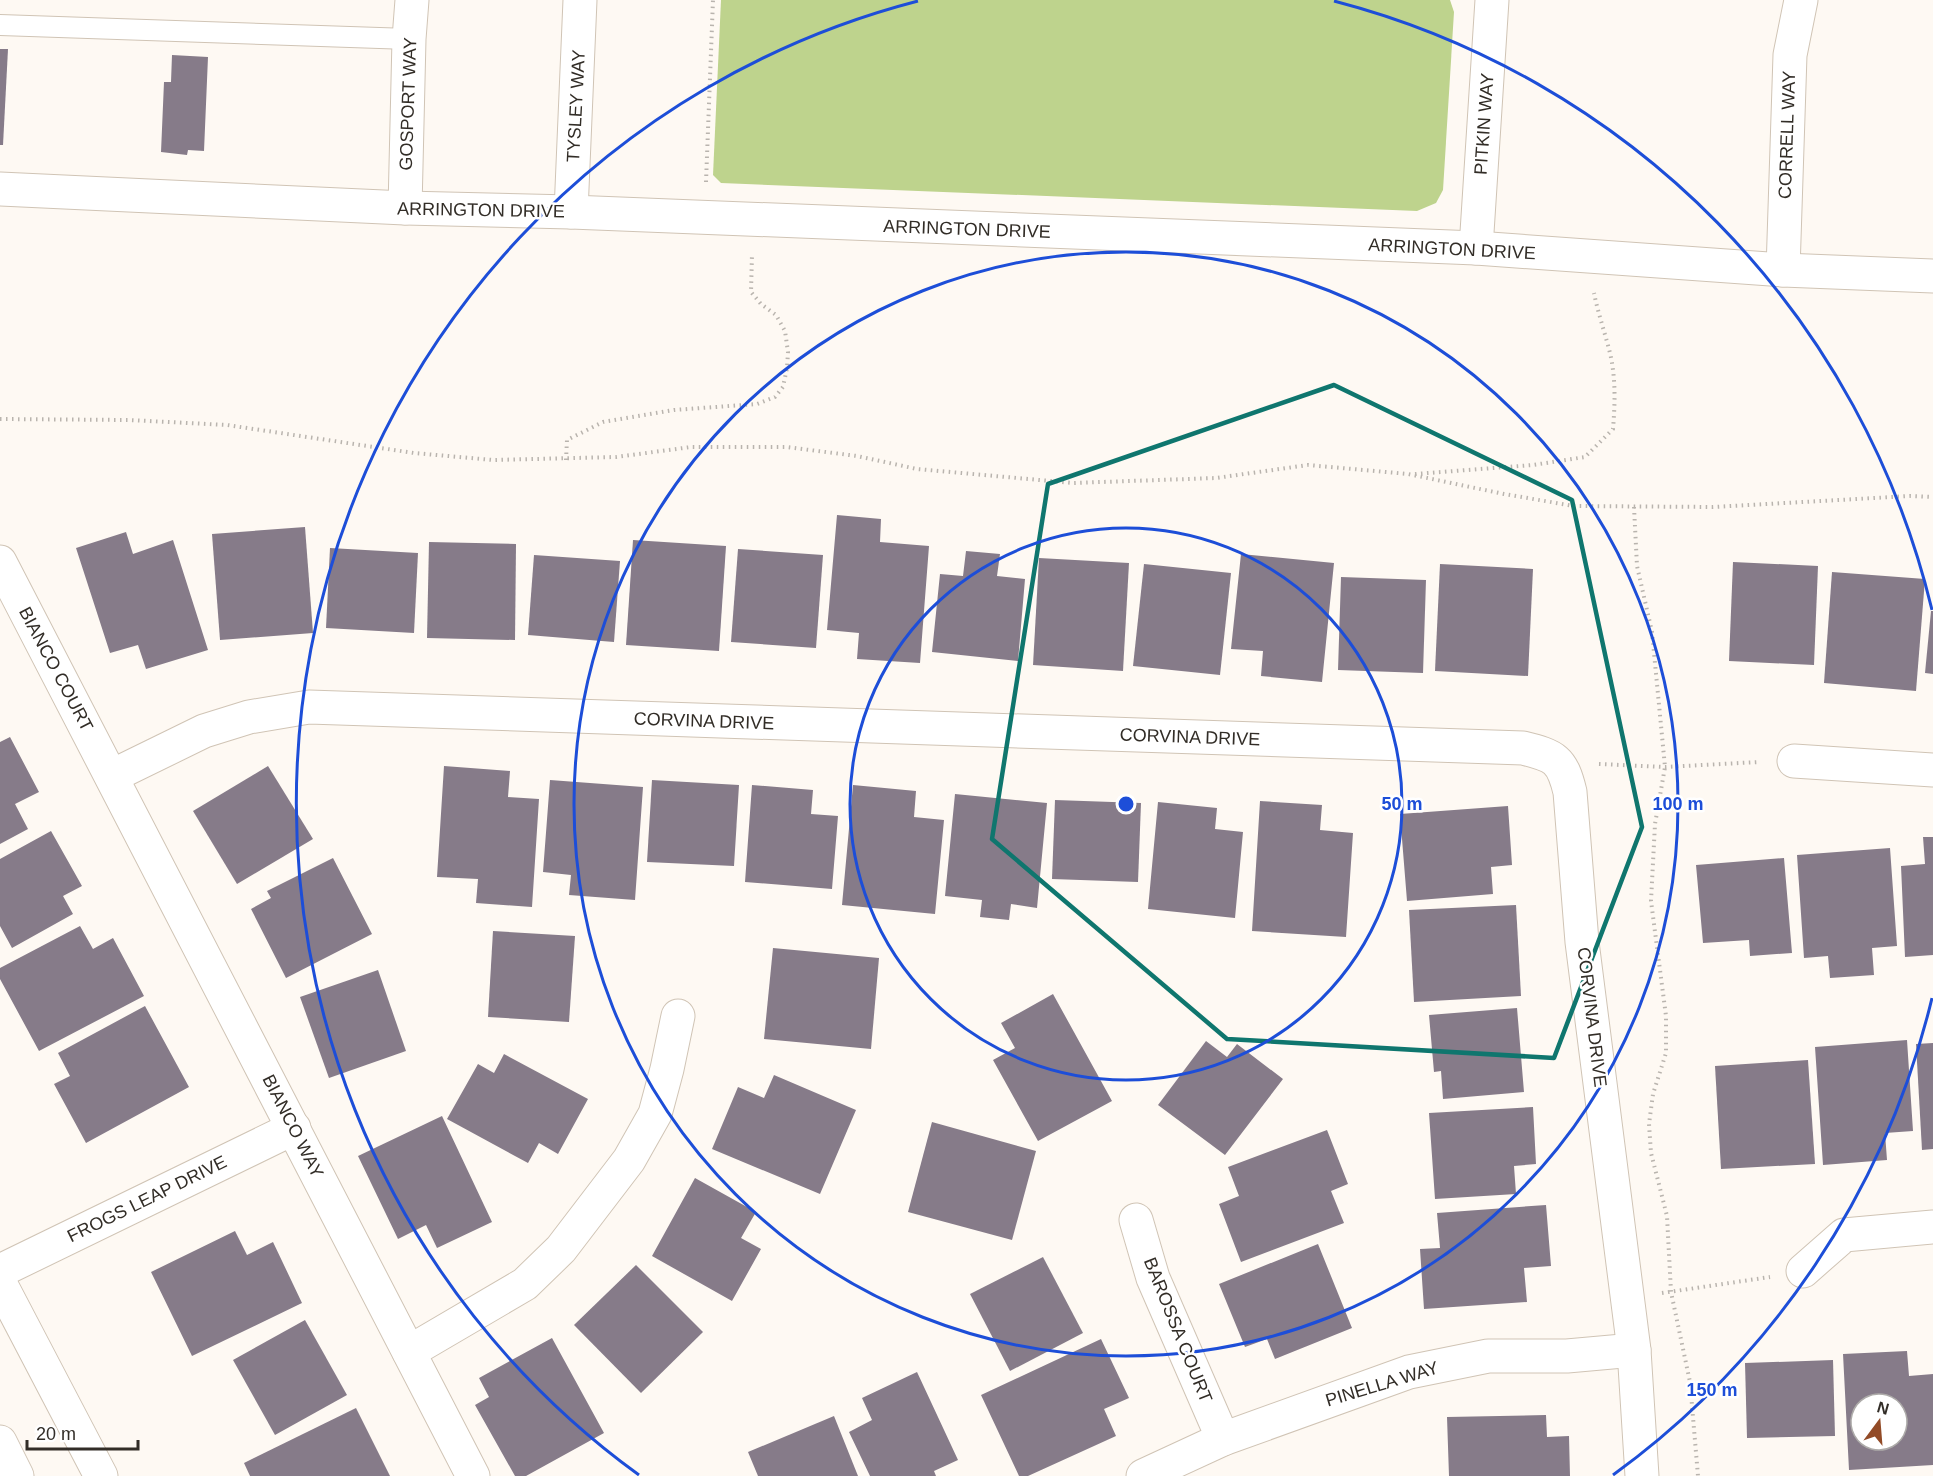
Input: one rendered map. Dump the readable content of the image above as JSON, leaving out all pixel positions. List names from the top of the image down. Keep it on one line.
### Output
{"streets":{"street":["GOSPORT WAY","TYSLEY WAY","PITKIN WAY","CORRELL WAY","ARRINGTON DRIVE","BIANCO COURT","CORVINA DRIVE","BIANCO WAY","FROGS LEAP DRIVE","BAROSSA COURT","PINELLA WAY"]},"crossings":[["GOSPORT WAY","ARRINGTON DRIVE"],["TYSLEY WAY","ARRINGTON DRIVE"],["PITKIN WAY","ARRINGTON DRIVE"],["CORRELL WAY","ARRINGTON DRIVE"],["BIANCO COURT","CORVINA DRIVE"],["BIANCO COURT","BIANCO WAY"],["CORVINA DRIVE","BIANCO WAY"],["CORVINA DRIVE","PINELLA WAY"],["BIANCO WAY","FROGS LEAP DRIVE"],["BAROSSA COURT","PINELLA WAY"]],"scale_bar":"20 m","north":"top","rings":["50 m","100 m","150 m"]}
